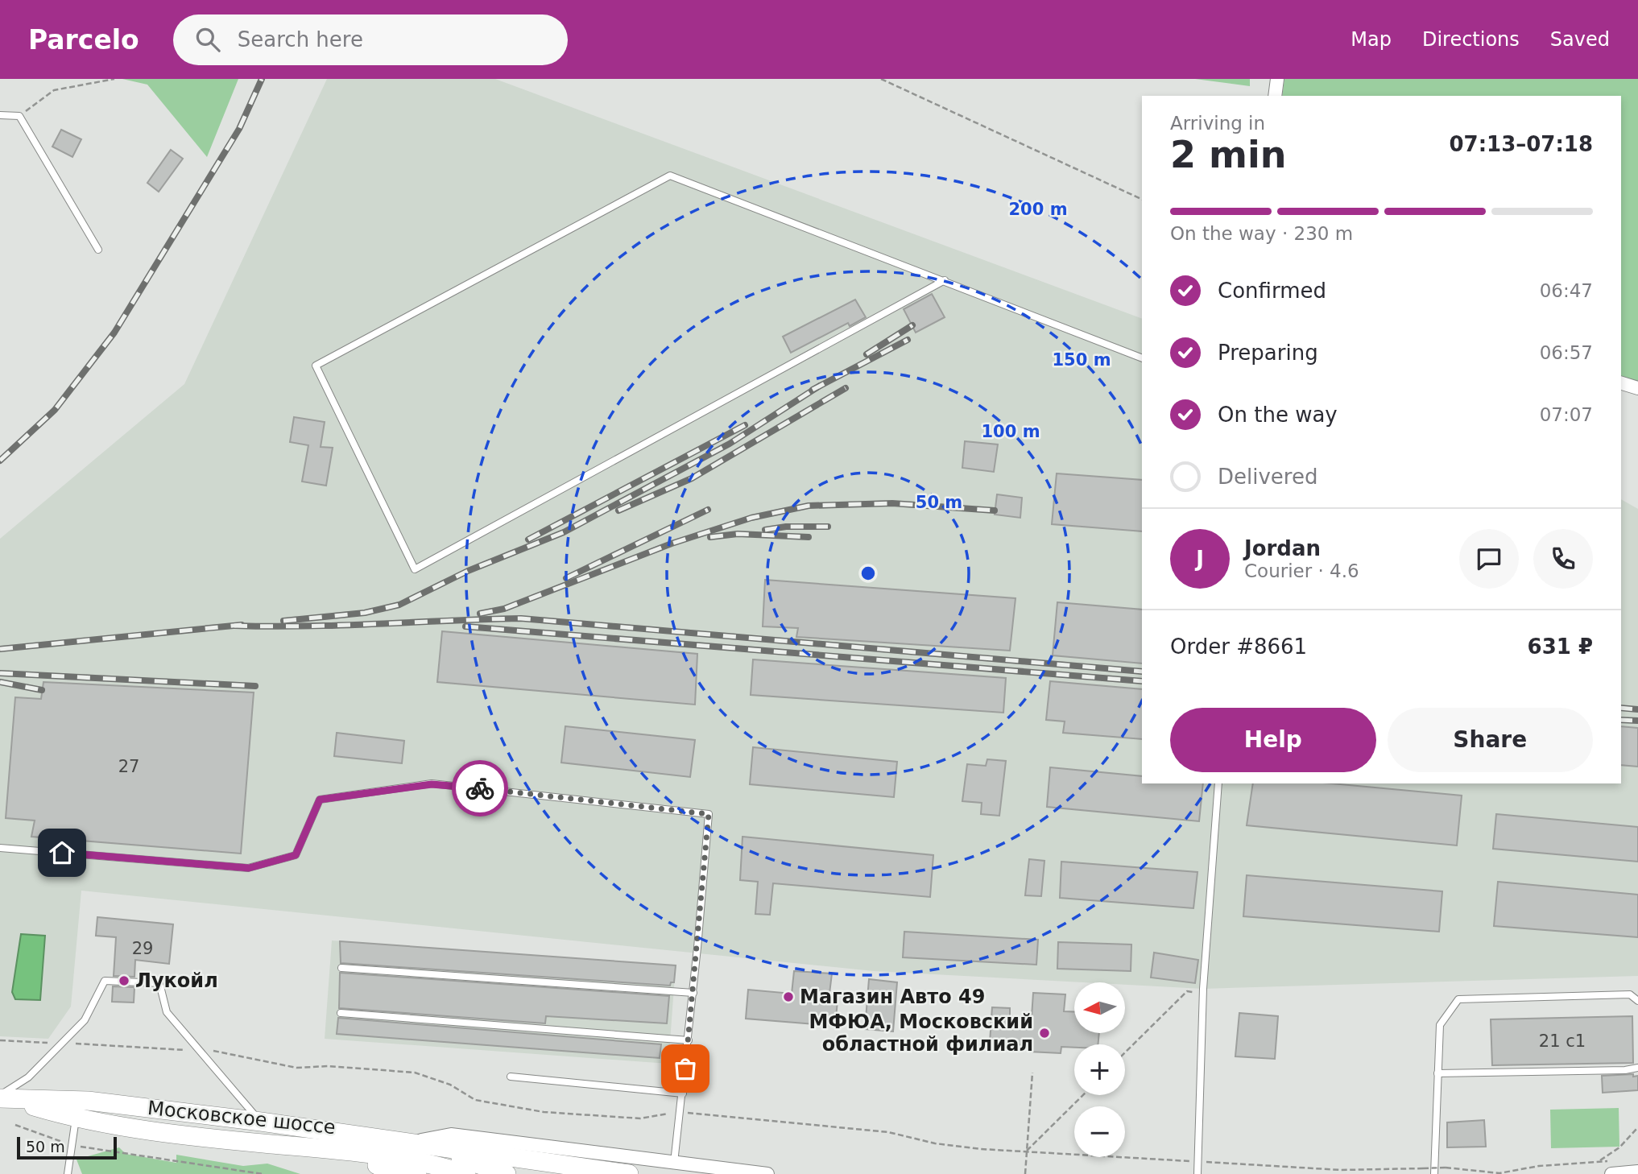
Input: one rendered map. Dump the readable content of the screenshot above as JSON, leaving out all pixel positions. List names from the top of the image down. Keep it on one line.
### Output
{"streets":{"main road":["Московское шоссе"]},"places":["Лукойл","Магазин Авто 49","МФЮА, Московский областной филиал"],"house_numbers":["27","29","21 с1"],"scale_bar":"50 m","north":"left","page":{"header":"Parcelo","search":"Search here","nav":["Map","Directions","Saved"],"heading":["2 min","Arriving in","07:13–07:18"],"panel":["Jordan","Courier · 4.6","Order #8661","631 ₽"],"bar":"On the way · 230 m","list":[["Confirmed","06:47"],["Preparing","06:57"],["On the way","07:07"],"Delivered"],"round":"J","buttons":["Help","Share"],"map_buttons":["+","−"],"scale":"50 m"},"rings":["200 m","150 m","100 m","50 m"]}
